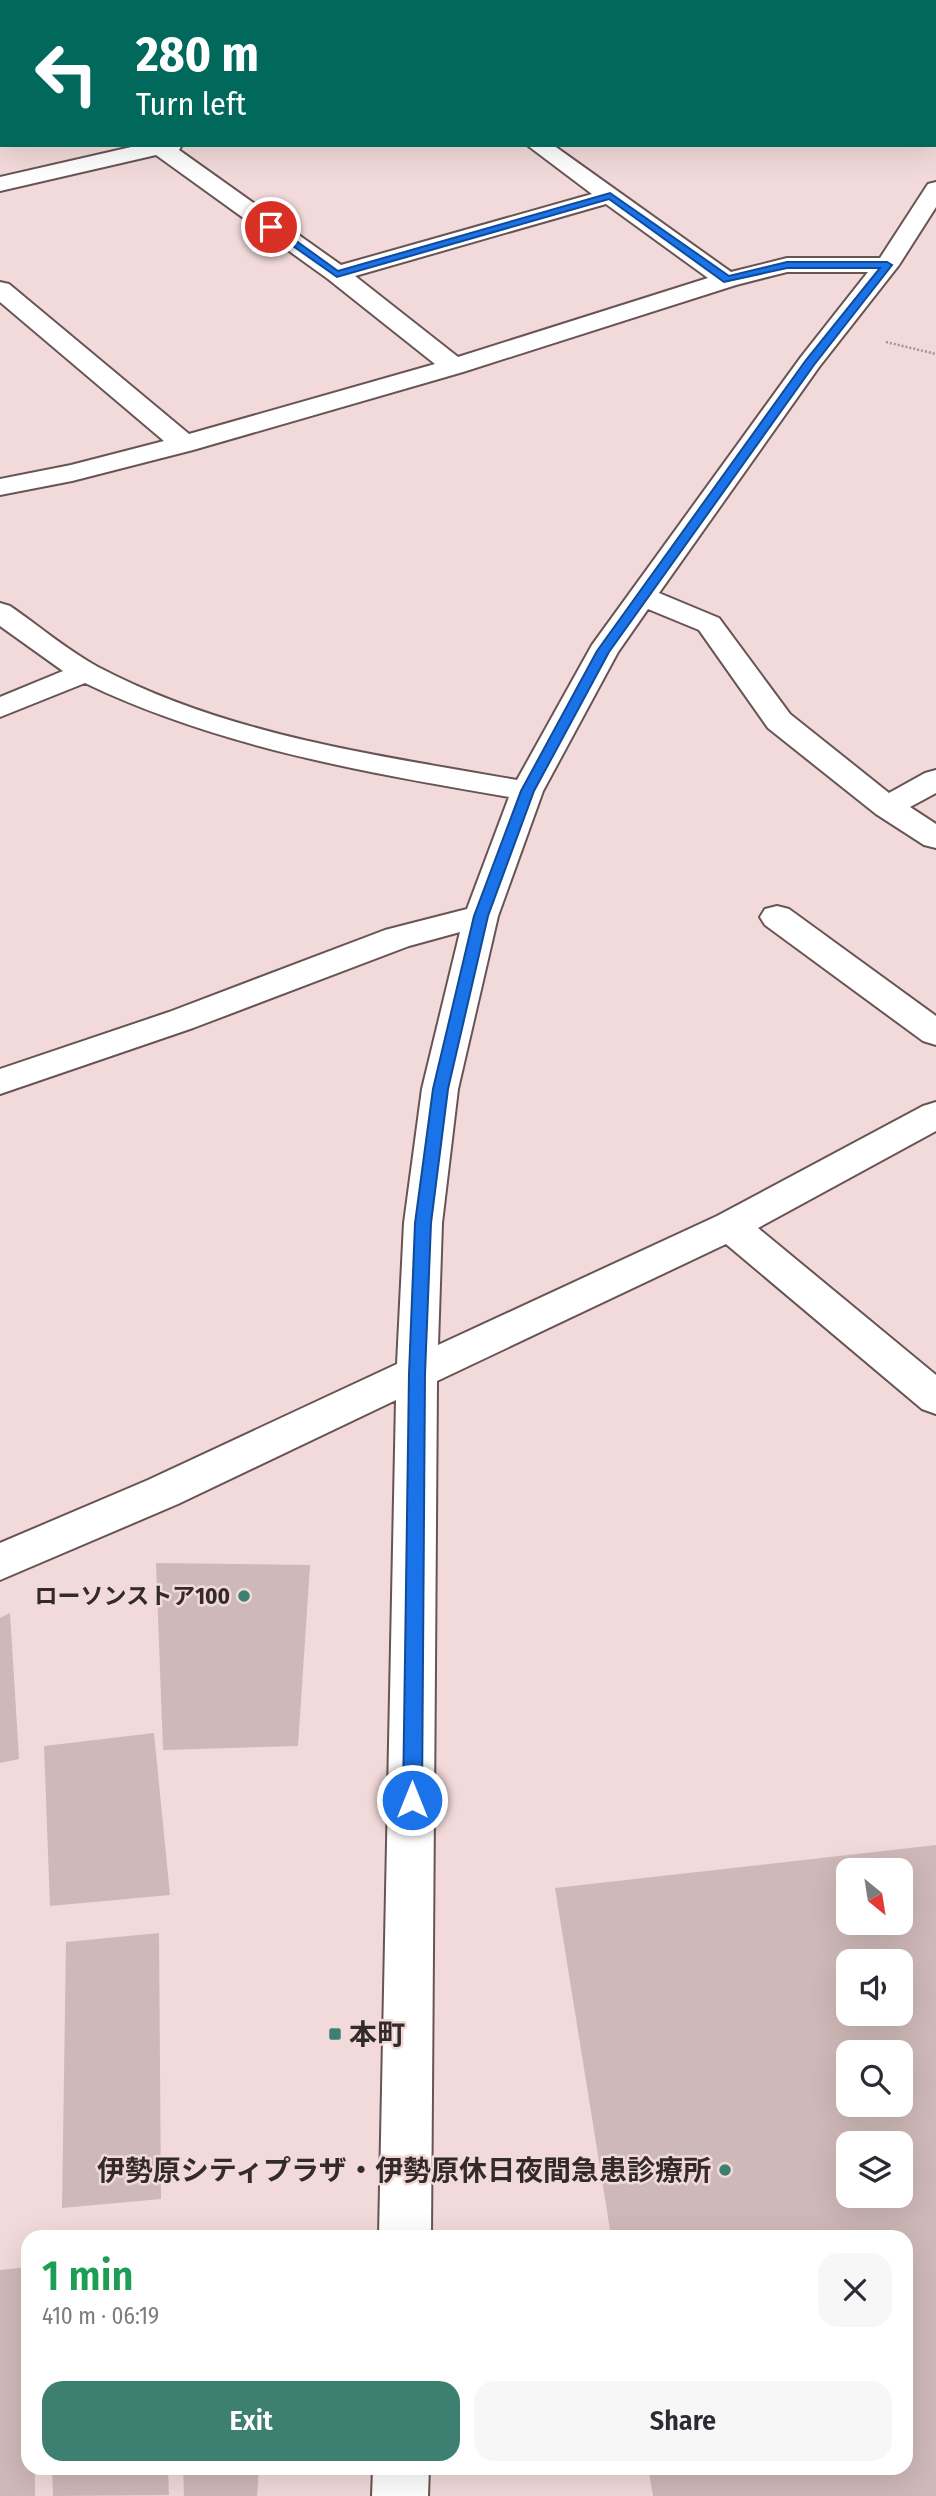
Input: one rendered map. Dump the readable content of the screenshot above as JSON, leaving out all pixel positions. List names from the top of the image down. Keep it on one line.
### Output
{"places":{"other":["ローソンストア100","伊勢原シティプラザ・伊勢原休日夜間急患診療所"],"transit":["本町"]},"north":"bottom right","page":{"turn":["280 m","Turn left"],"heading":["1 min","410 m · 06:19"],"buttons":["Exit","Share"]}}
